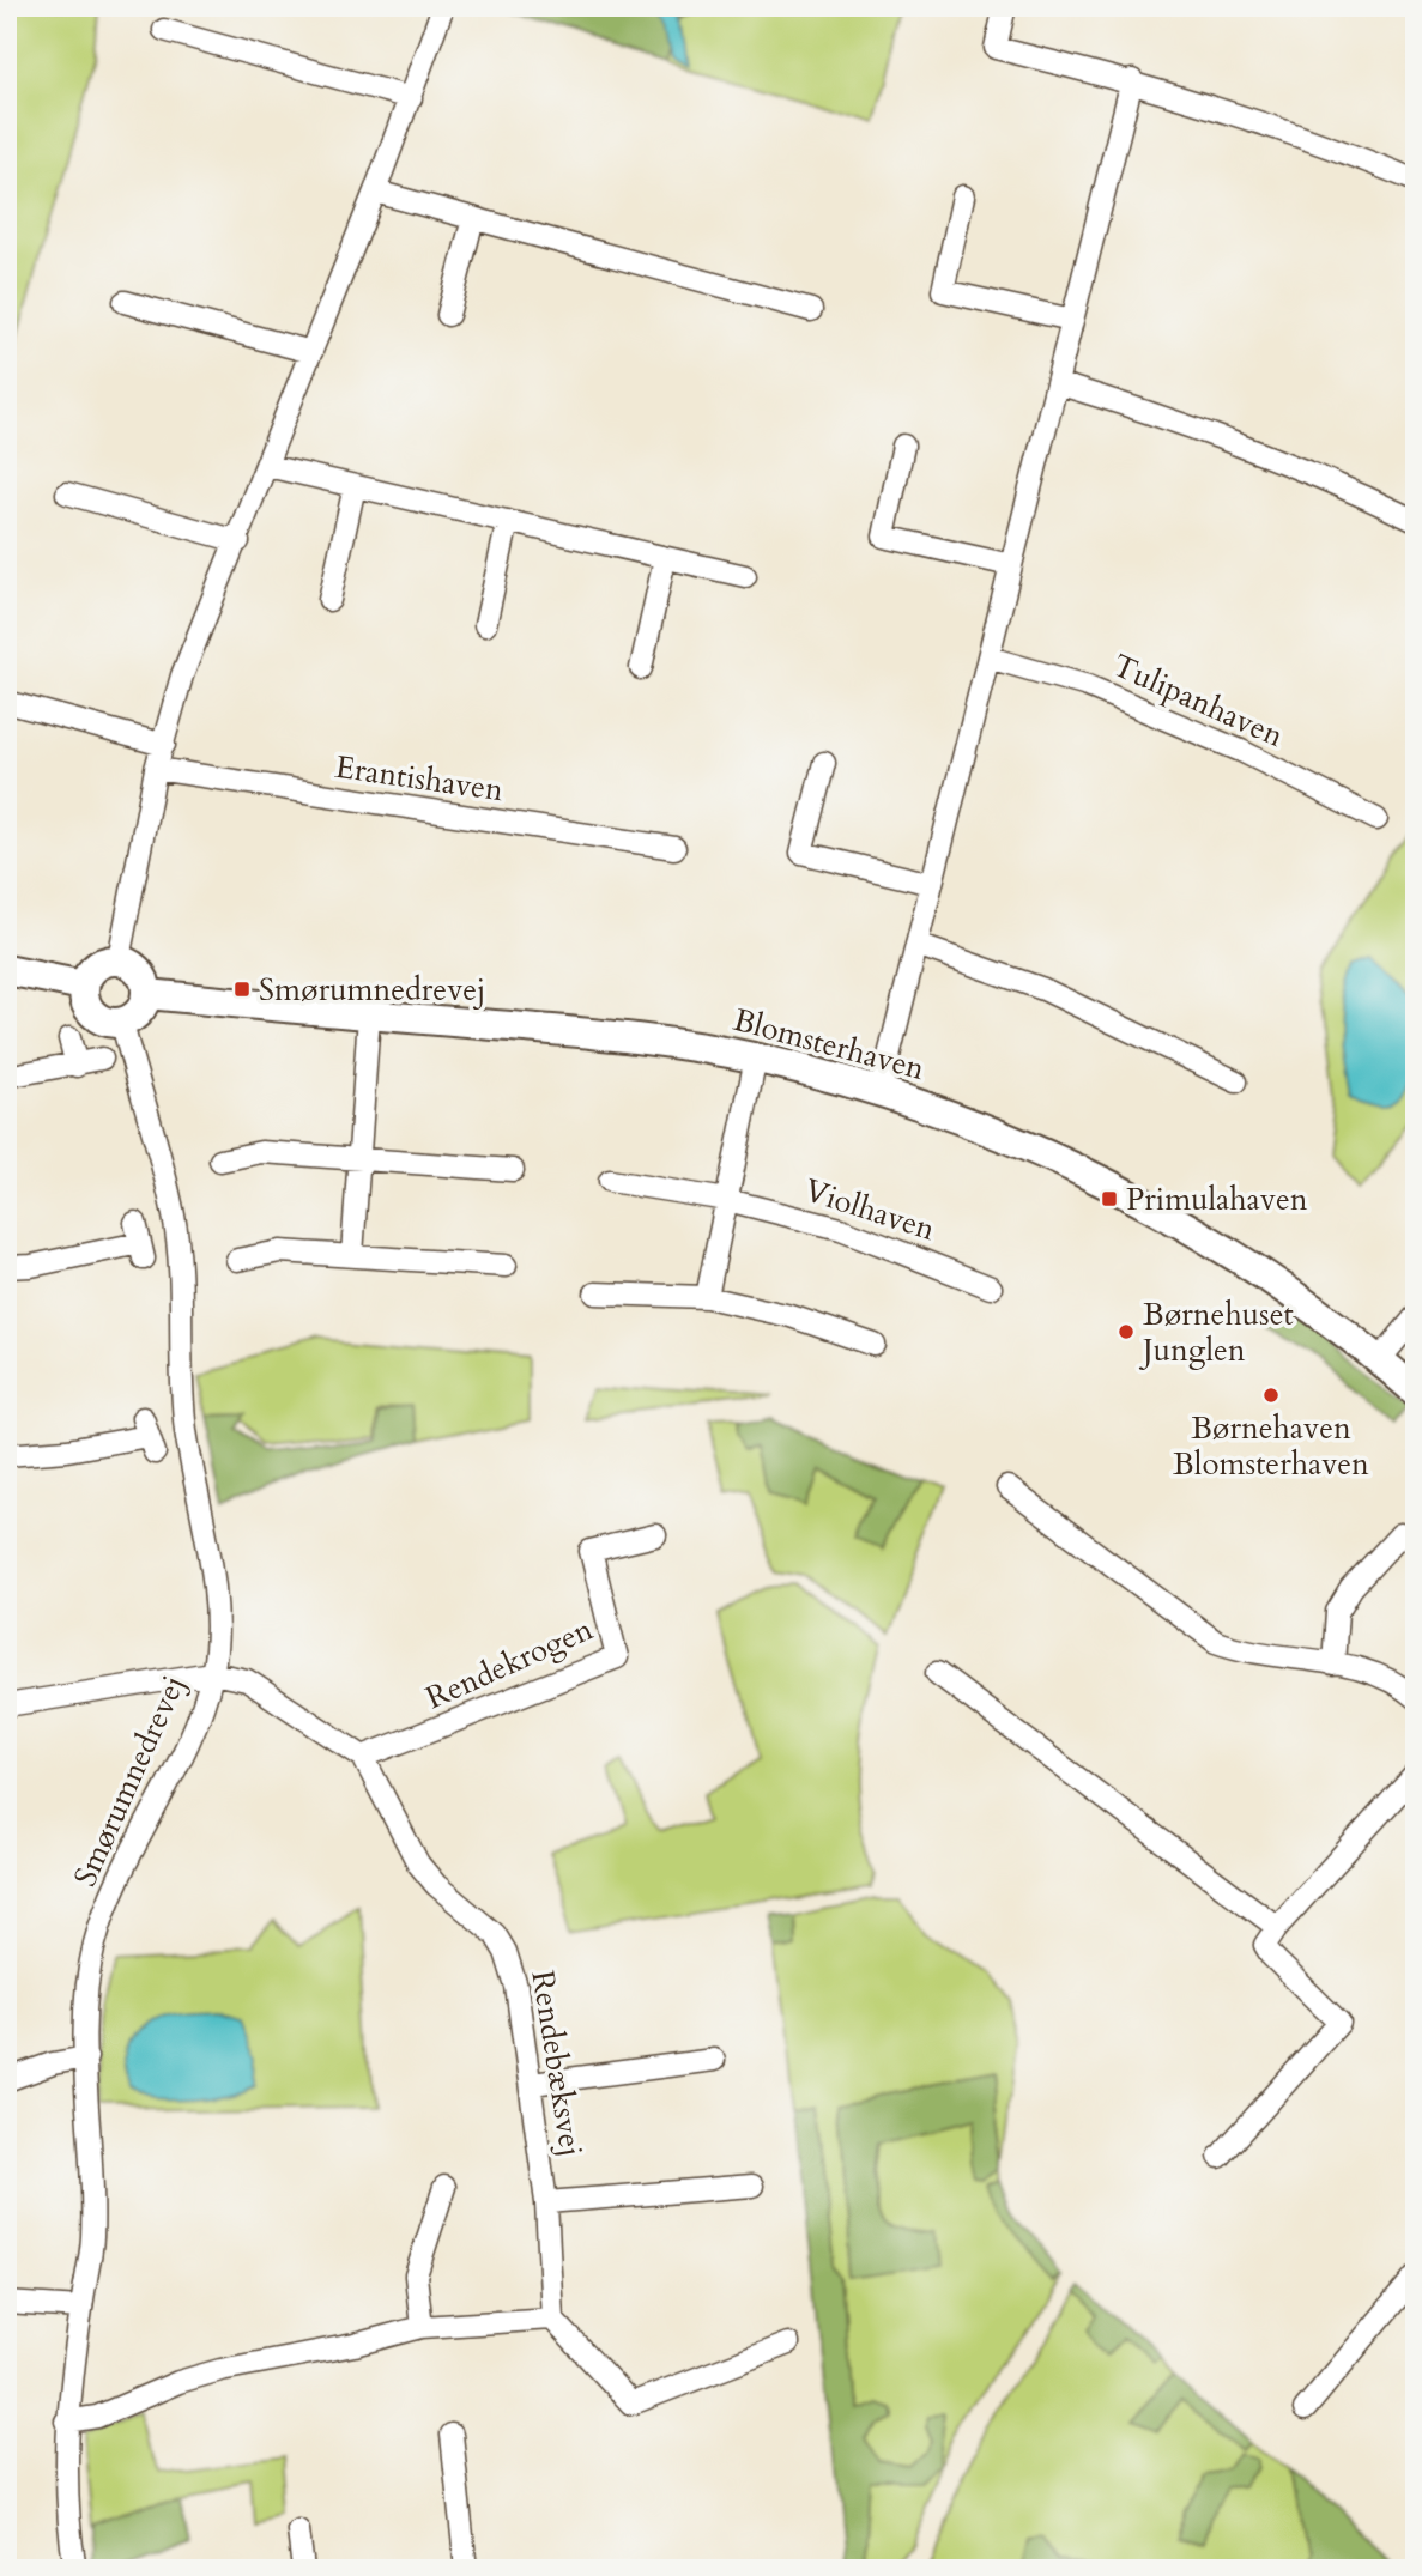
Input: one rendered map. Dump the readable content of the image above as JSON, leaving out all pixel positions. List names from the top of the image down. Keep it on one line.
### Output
{"streets":{"street":["Tulipanhaven","Erantishaven","Blomsterhaven","Violhaven","Rendekrogen","Smørumnedrevej","Rendebæksvej"]},"crossings":[["Blomsterhaven","Smørumnedrevej"],["Rendekrogen","Rendebæksvej"],["Smørumnedrevej","Rendebæksvej"]],"places":{"transit":["Smørumnedrevej","Primulahaven"],"other":["Børnehuset Junglen","Børnehaven Blomsterhaven"]}}
